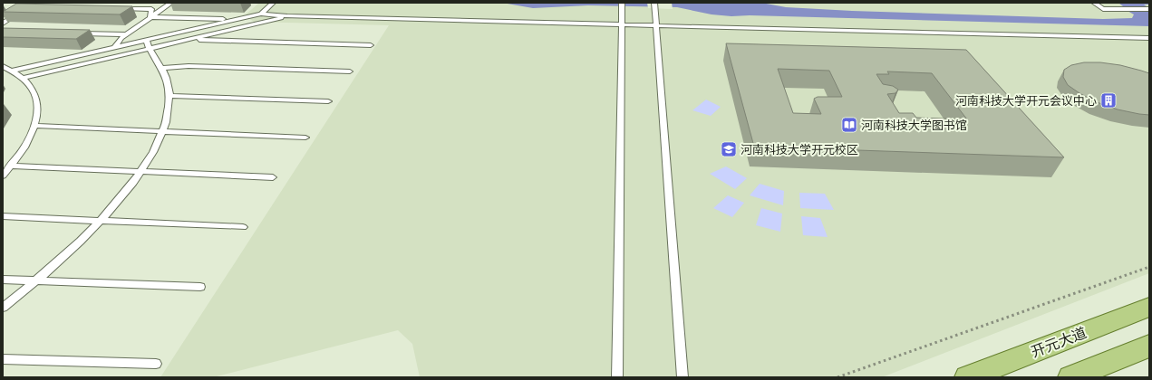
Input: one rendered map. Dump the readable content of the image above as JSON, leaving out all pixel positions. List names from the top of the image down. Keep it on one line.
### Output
{"streets":{"main road":["开元大道"]},"places":{"building":["河南科技大学开元会议中心"],"library":["河南科技大学图书馆"],"school or university":["河南科技大学开元校区"]}}
